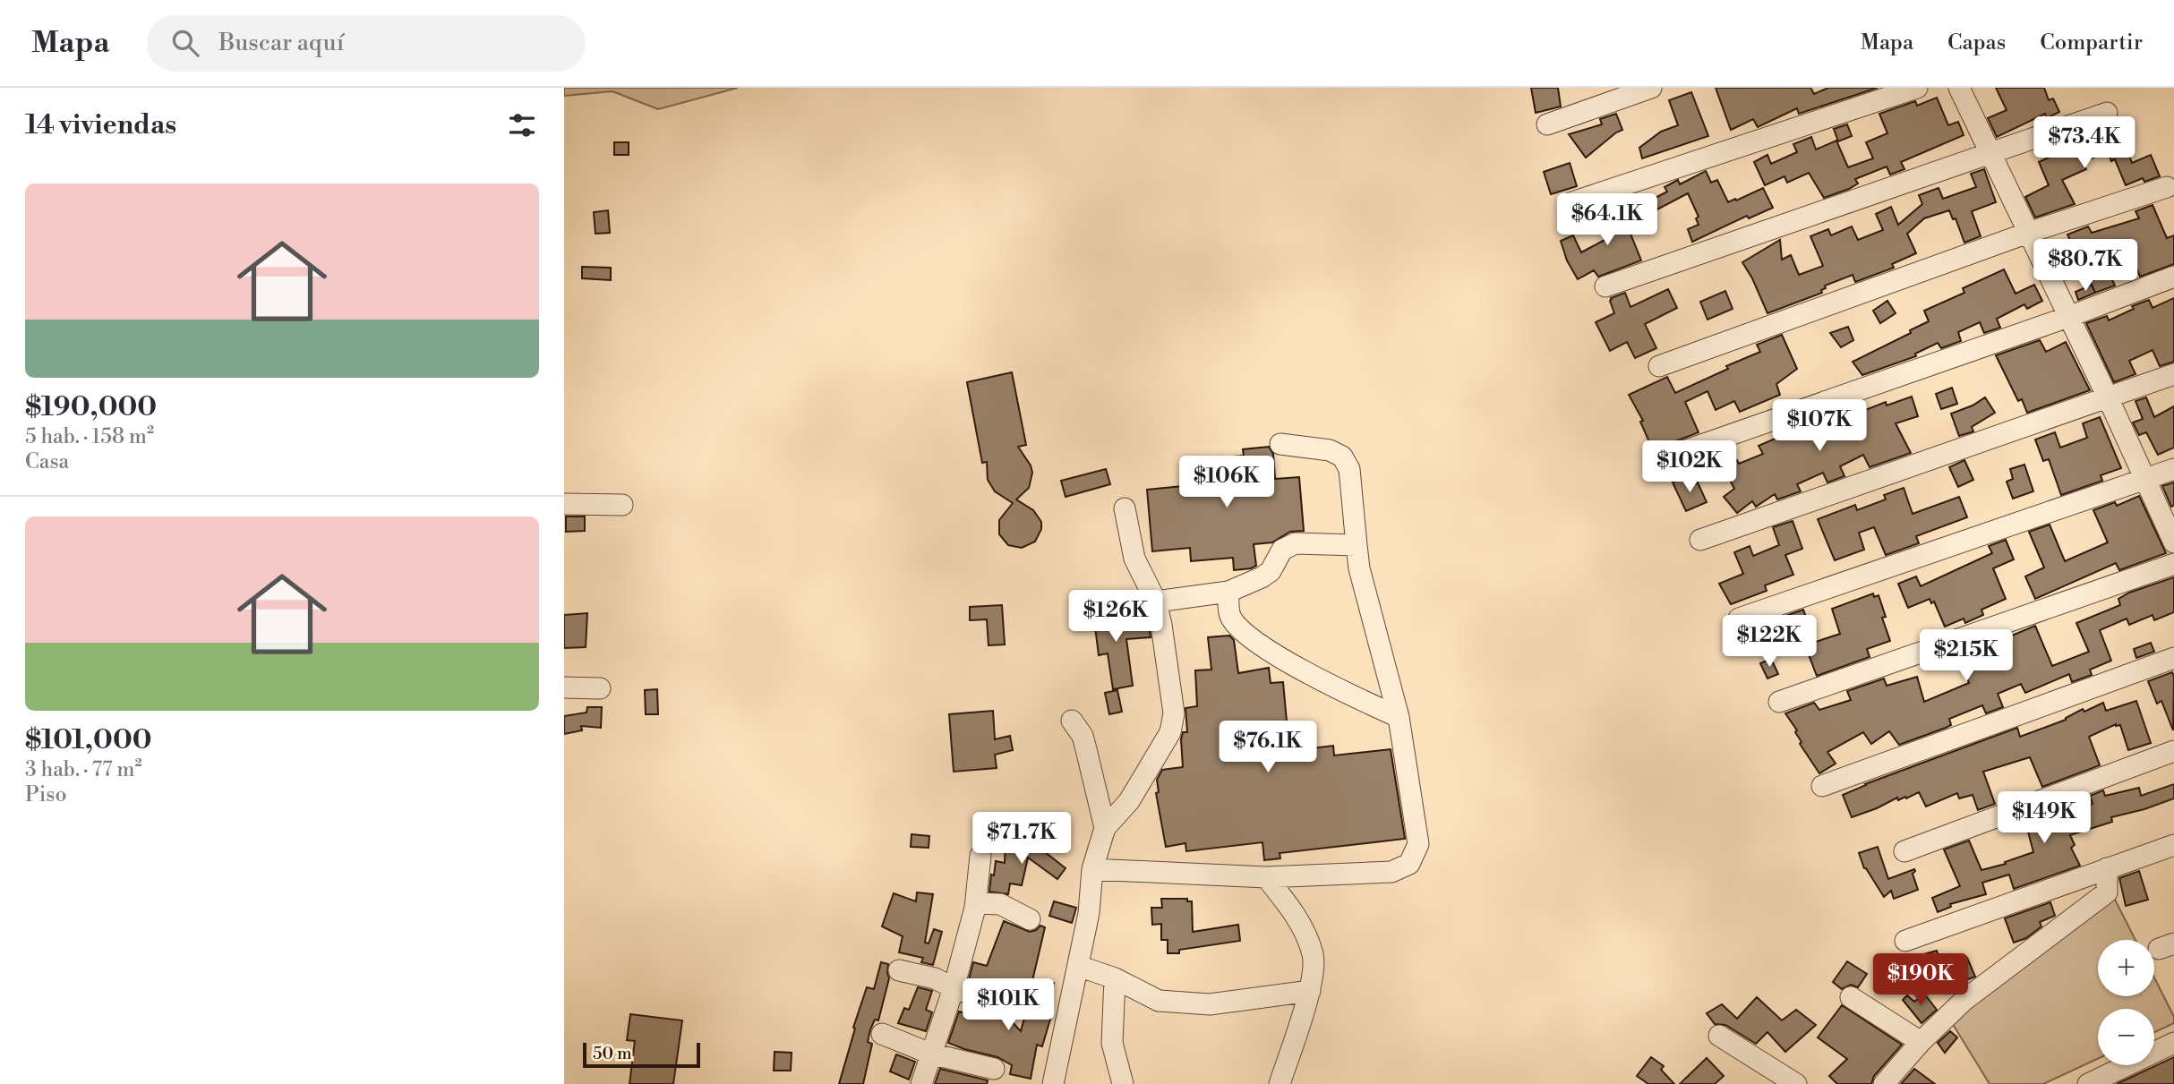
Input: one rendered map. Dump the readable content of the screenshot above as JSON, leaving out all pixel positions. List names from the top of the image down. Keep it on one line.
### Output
{"scale_bar":"50 m","page":{"header":"Mapa","search":"Buscar aquí","nav":["Mapa","Capas","Compartir"],"heading":"14 viviendas","price":["$73.4K","$64.1K","$80.7K","$107K","$102K","$106K","$126K","$122K","$215K","$76.1K","$149K","$71.7K","$190K","$101K"],"list":[{"name":"$190,000","note":"5 hab. · 158 m² · Casa"},{"name":"$101,000","note":"3 hab. · 77 m² · Piso"}],"map_buttons":["+","−"],"scale":"50 m"}}
